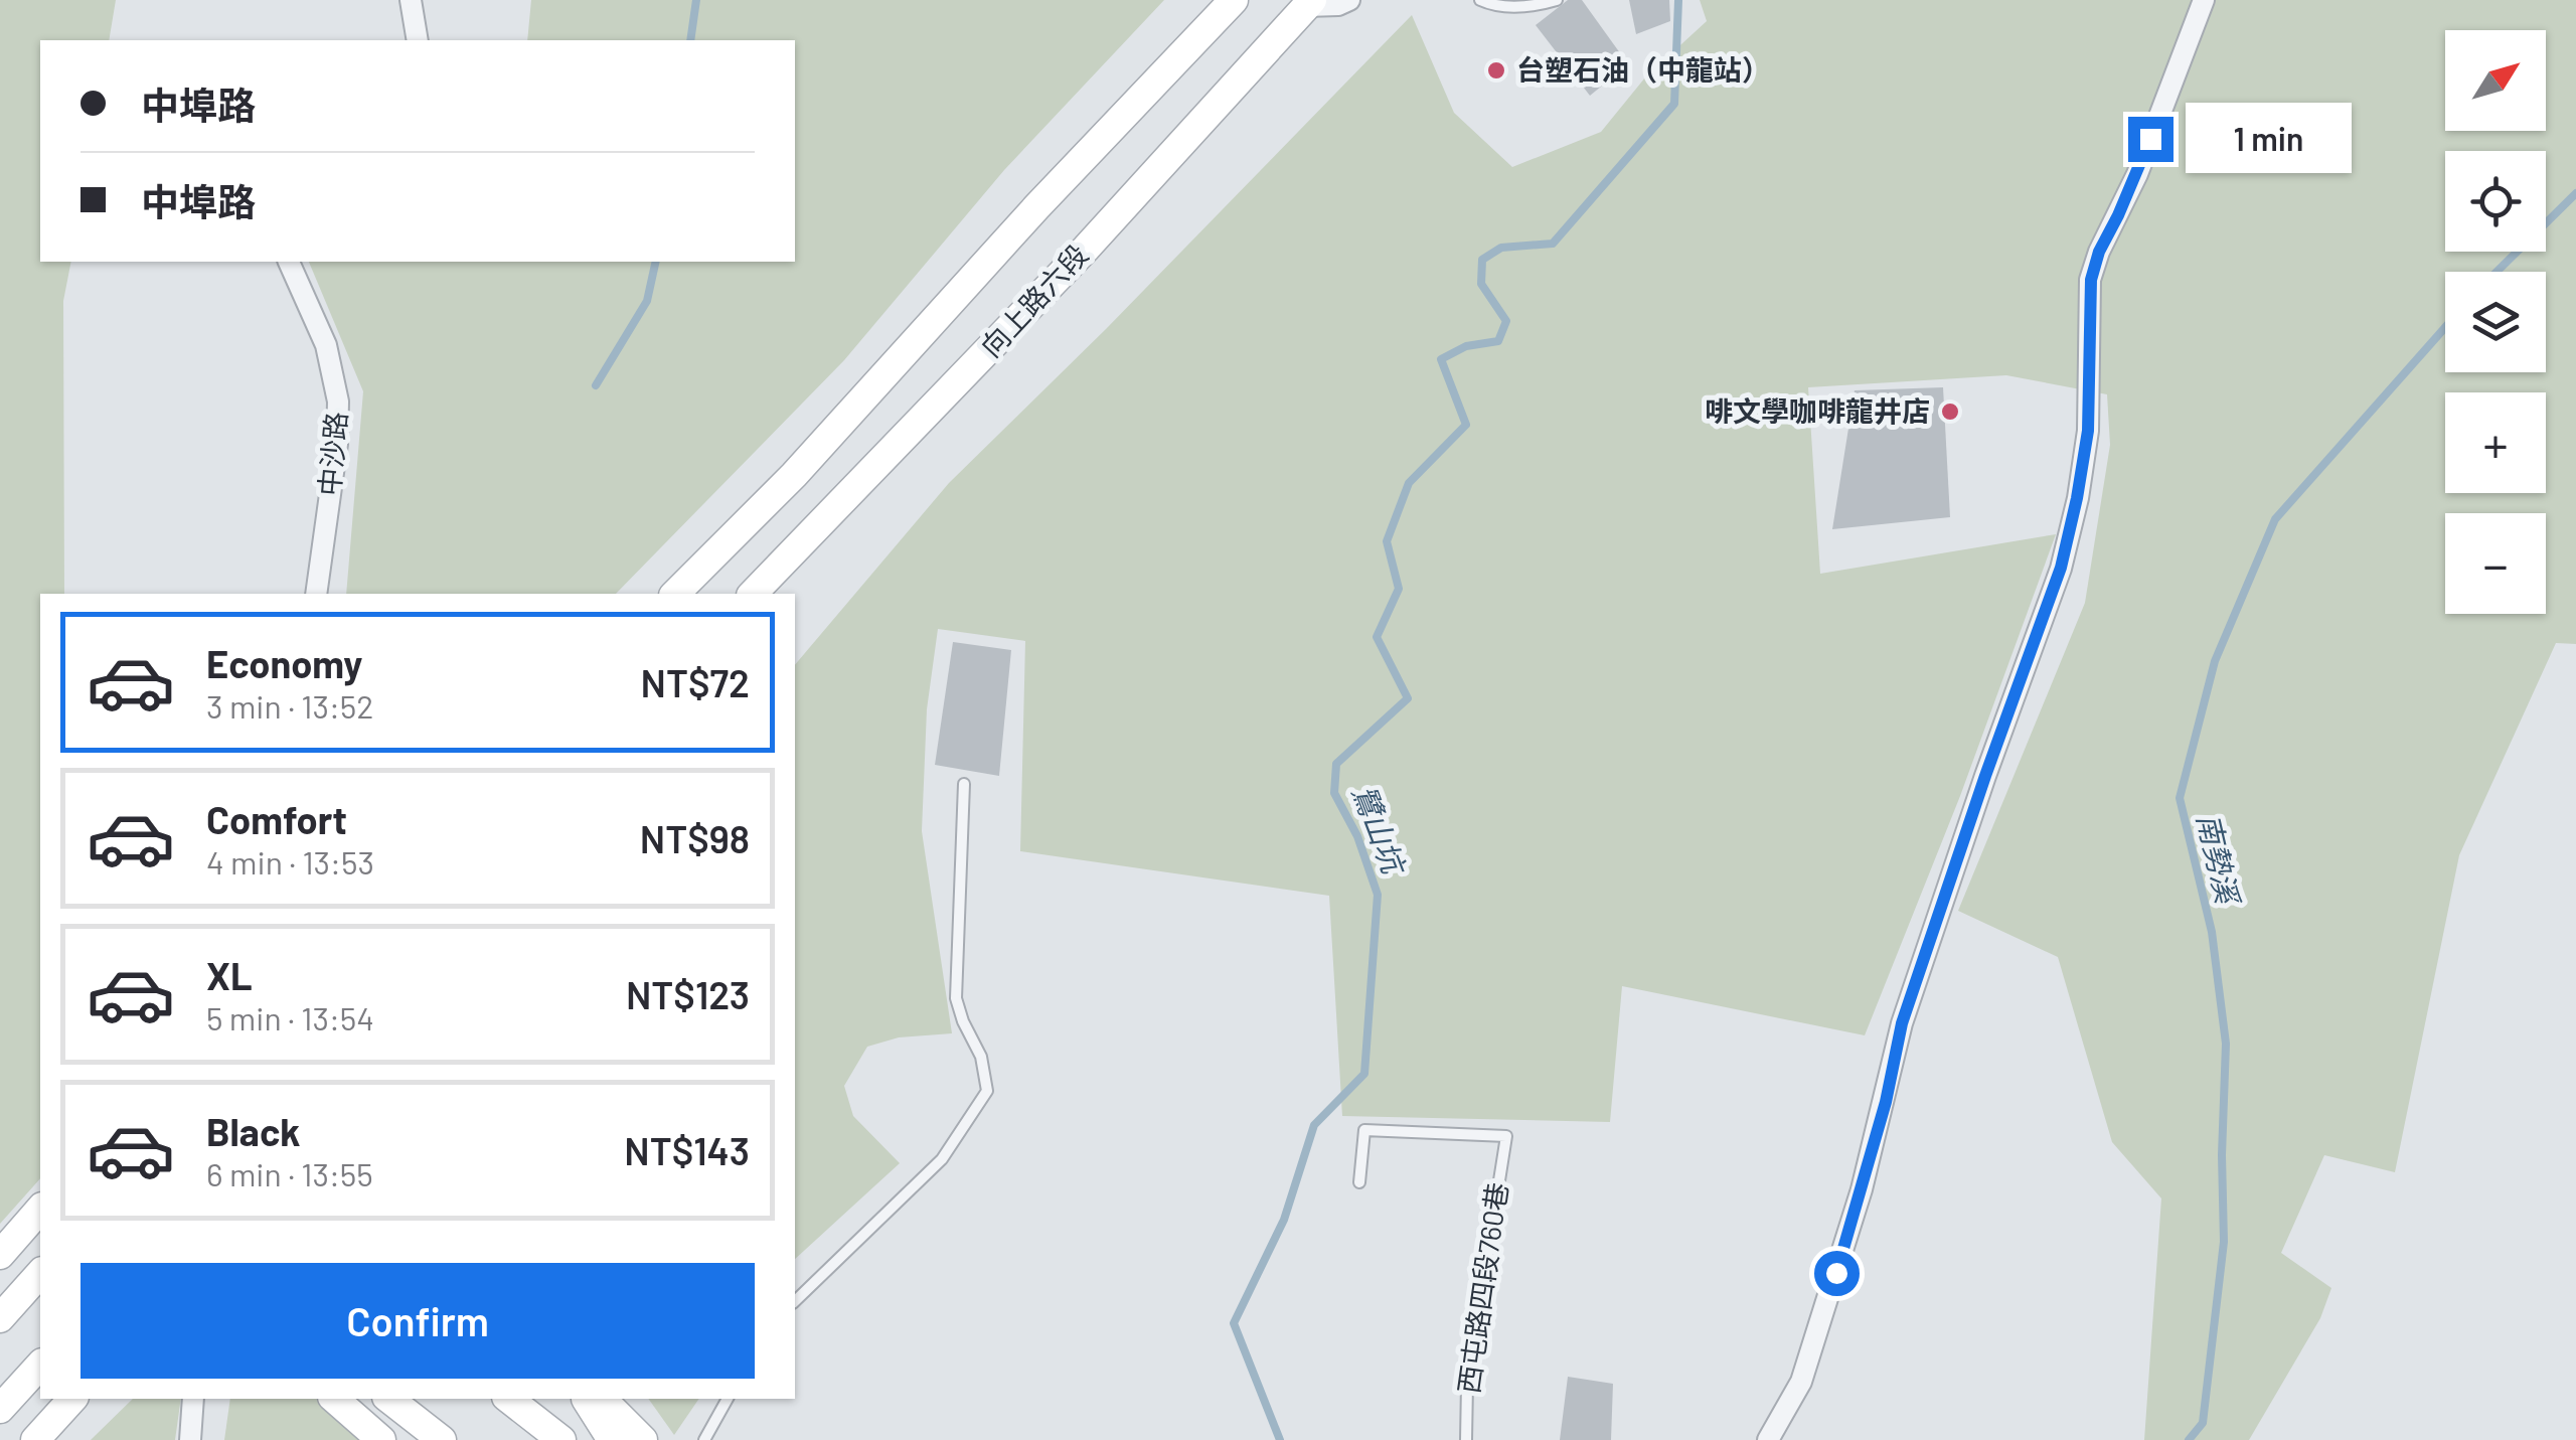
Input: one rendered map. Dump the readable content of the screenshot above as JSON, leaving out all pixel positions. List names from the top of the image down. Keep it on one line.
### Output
{"streets":{"main road":["向上路六段"],"street":["中沙路"],"lane":["西屯路四段760巷"]},"water":["鷺山坑","南勢溪"],"places":["台塑石油（中龍站）","啡文學咖啡龍井店"],"north":"top right","page":{"map_buttons":["+","−"],"banner":["中埠路","中埠路"],"bubble":"1 min","list":[{"name":"Economy","note":"3 min · 13:52","value":"NT$72"},{"name":"Comfort","note":"4 min · 13:53","value":"NT$98"},{"name":"XL","note":"5 min · 13:54","value":"NT$123"},{"name":"Black","note":"6 min · 13:55","value":"NT$143"}],"buttons":"Confirm"}}
